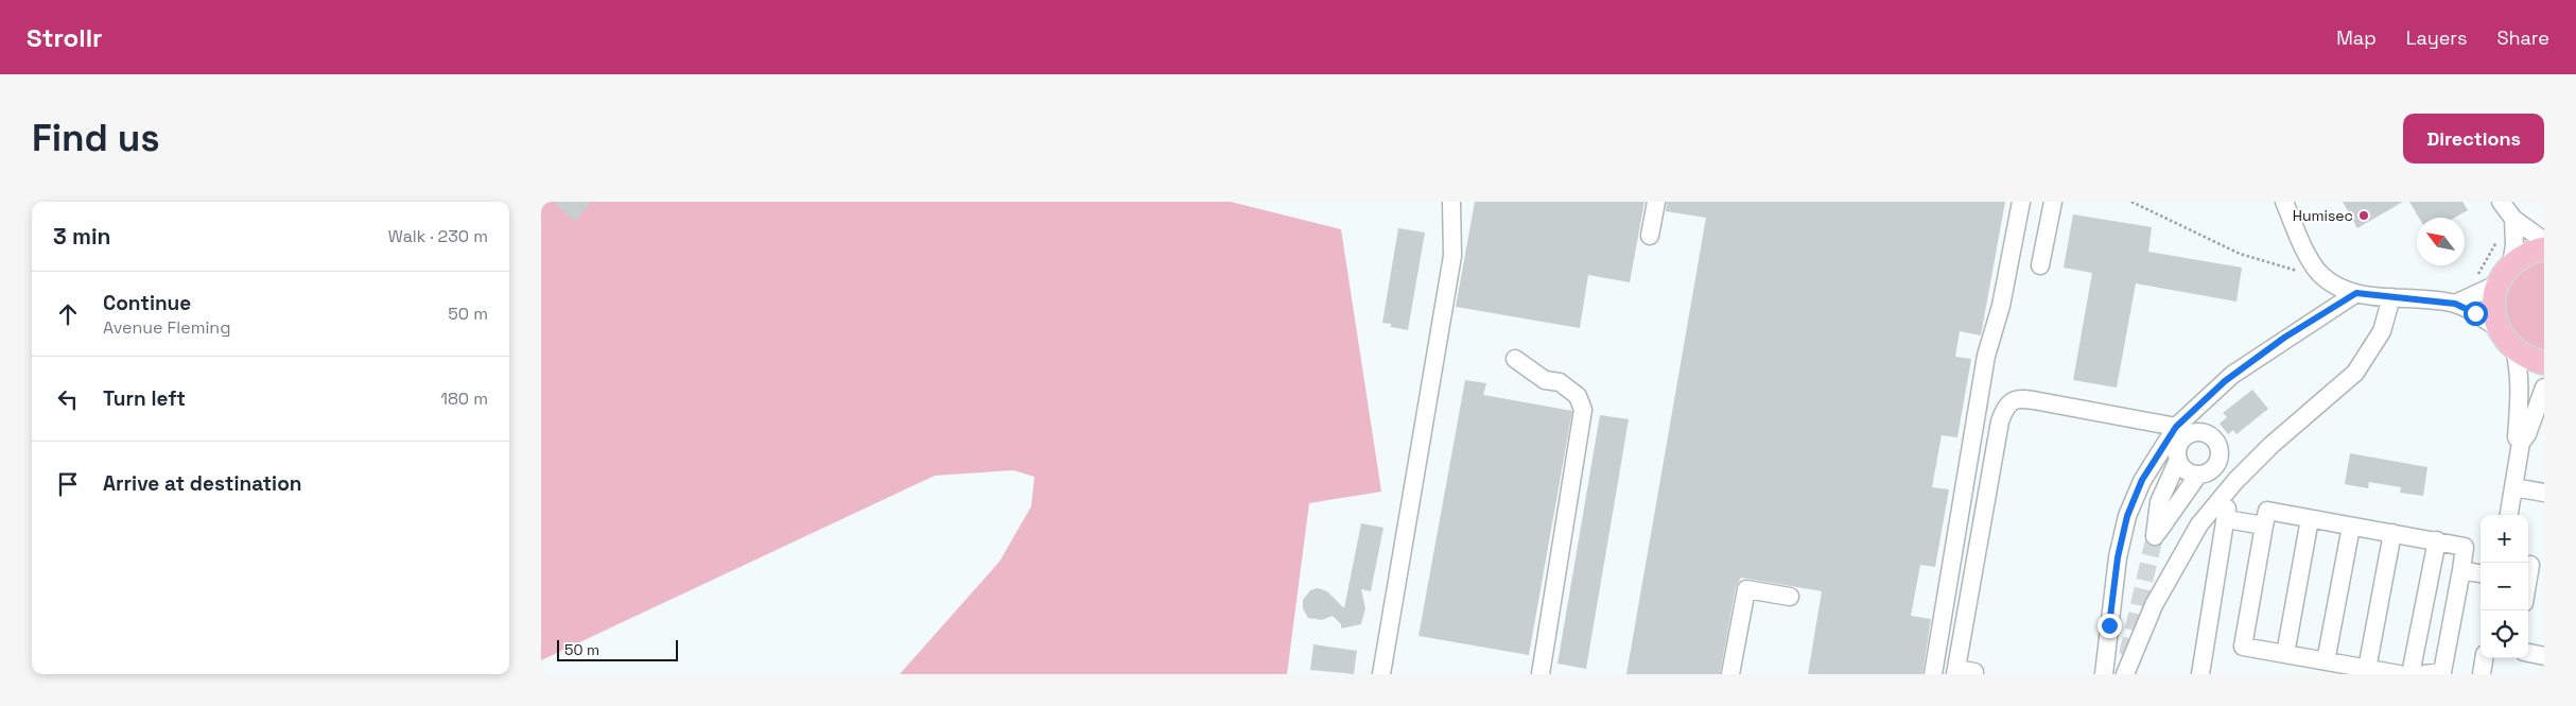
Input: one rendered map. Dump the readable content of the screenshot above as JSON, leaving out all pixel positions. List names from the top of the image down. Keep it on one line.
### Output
{"places":["Humisec"],"scale_bar":"50 m","north":"top left","page":{"header":"Strollr","nav":["Map","Layers","Share"],"buttons":"Directions","title":"Find us","heading":["3 min","Walk · 230 m"],"list":[["Continue","Avenue Fleming","50 m"],["Turn left","180 m"],"Arrive at destination"],"map_buttons":["+","−"],"scale":"50 m"}}
